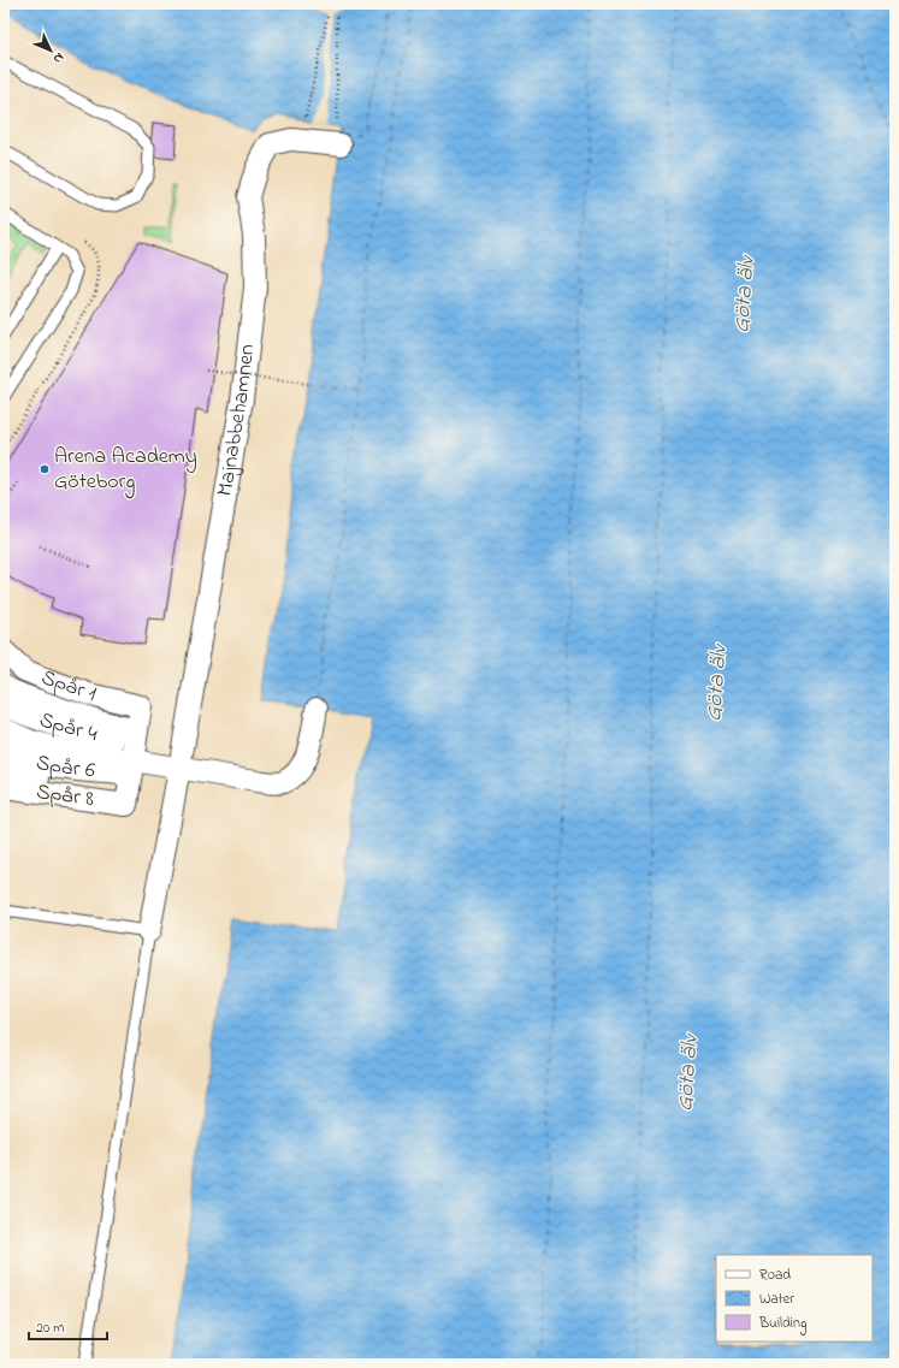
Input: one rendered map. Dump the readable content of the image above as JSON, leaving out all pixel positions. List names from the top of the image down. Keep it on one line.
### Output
{"streets":{"street":["Majnabbehamnen","Spår 1","Spår 4","Spår 6","Spår 8"]},"crossings":[["Spår 1","Spår 4"],["Spår 1","Spår 6"],["Spår 1","Spår 8"],["Spår 4","Spår 6"],["Spår 4","Spår 8"],["Spår 6","Spår 8"]],"water":["Göta älv"],"places":["Arena Academy Göteborg"],"legend":["Road","Water","Building"],"scale_bar":"20 m","north":"bottom right"}
